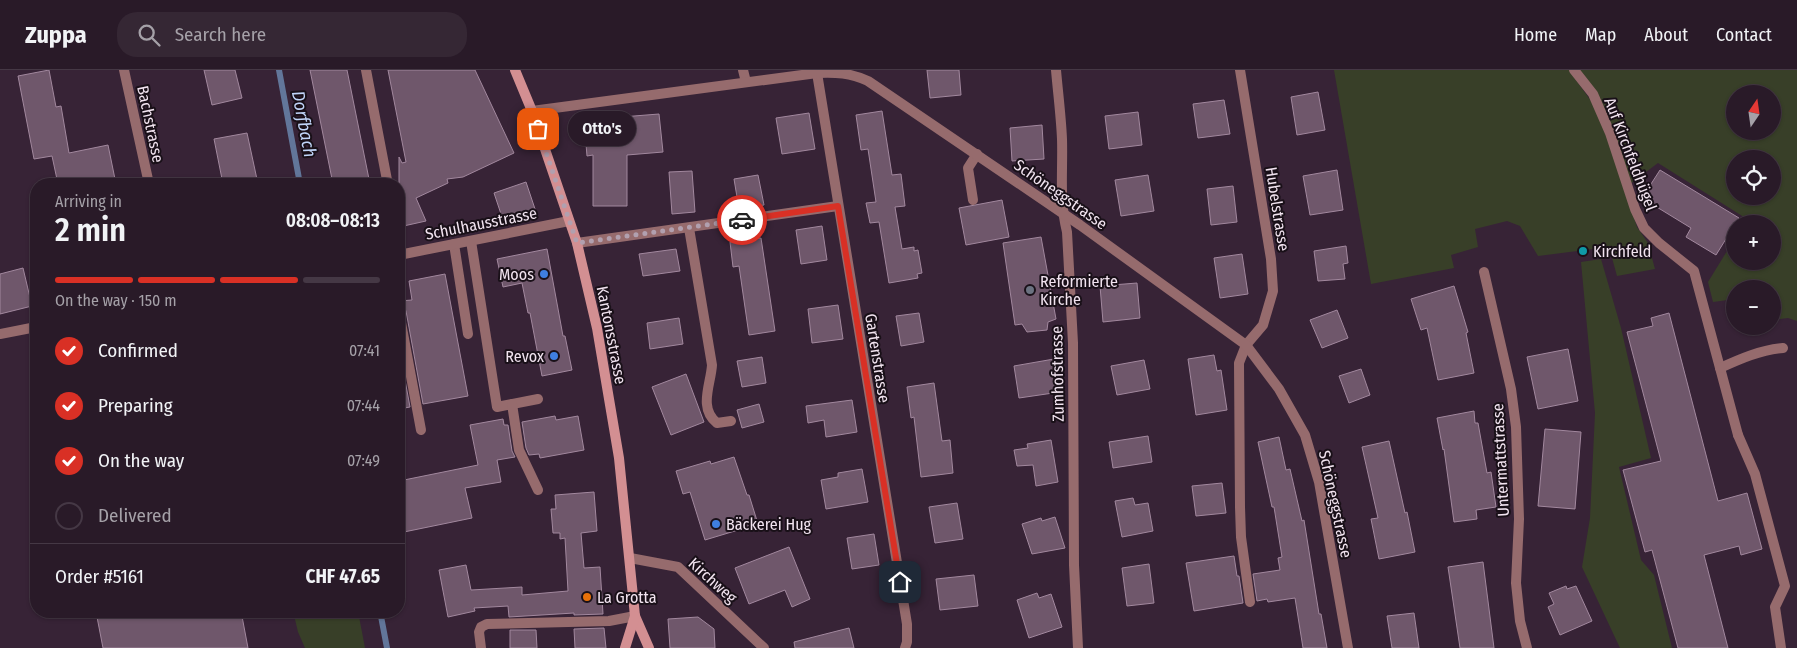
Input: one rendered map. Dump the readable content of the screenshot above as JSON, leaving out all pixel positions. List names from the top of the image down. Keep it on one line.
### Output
{"streets":{"main road":["Kantonsstrasse"],"street":["Bachstrasse","Auf Kirchfeldhügel","Schöneggstrasse","Hubelstrasse","Schulhausstrasse","Gartenstrasse","Zumhofstrasse","Untermattstrasse","Kirchweg"]},"crossings":[["Schöneggstrasse","Hubelstrasse"],["Schöneggstrasse","Kantonsstrasse"],["Schöneggstrasse","Gartenstrasse"],["Schöneggstrasse","Zumhofstrasse"],["Schulhausstrasse","Kantonsstrasse"],["Kantonsstrasse","Kirchweg"]],"water":["Dorfbach"],"places":["Otto's","Kirchfeld","Moos","Reformierte Kirche","Revox","Bäckerei Hug","La Grotta"],"north":"top","page":{"header":"Zuppa","search":"Search here","nav":["Home","Map","About","Contact"],"map_buttons":["+","−"],"bubble":"Otto's","heading":["2 min","Arriving in","08:08–08:13"],"panel":["Order #5161","CHF 47.65"],"bar":"On the way · 150 m","list":[["Confirmed","07:41"],["Preparing","07:44"],["On the way","07:49"],"Delivered"]}}
